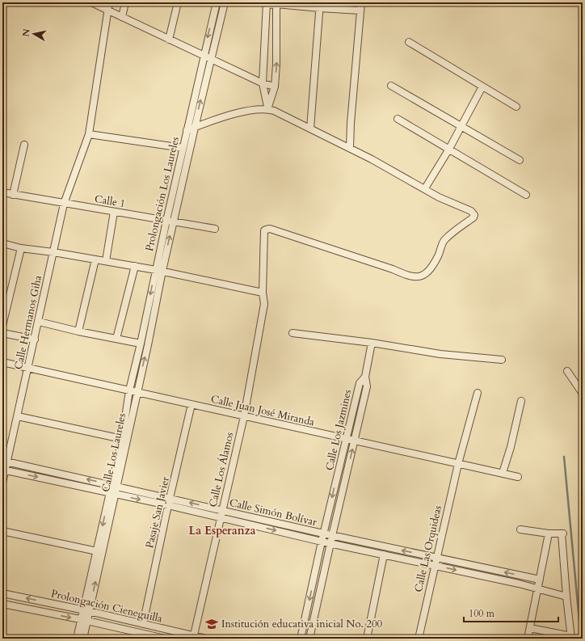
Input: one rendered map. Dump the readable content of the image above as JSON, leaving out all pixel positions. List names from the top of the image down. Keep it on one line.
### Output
{"streets":{"street":["Prolongación Los Laureles","Calle 1","Calle Hermanos Giha","Calle Juan José Miranda","Calle Los Jazmines","Calle Los Laureles","Calle Los Álamos","Pasaje San Javier","Calle Simón Bolívar","Calle Las Orquideas","Prolongación Cieneguilla"]},"crossings":[["Prolongación Los Laureles","Calle 1"],["Prolongación Los Laureles","Calle Juan José Miranda"],["Prolongación Los Laureles","Calle Los Laureles"],["Calle 1","Calle Hermanos Giha"],["Calle Hermanos Giha","Calle Juan José Miranda"],["Calle Hermanos Giha","Calle Simón Bolívar"],["Calle Juan José Miranda","Calle Los Jazmines"],["Calle Juan José Miranda","Calle Los Laureles"],["Calle Juan José Miranda","Calle Los Álamos"],["Calle Juan José Miranda","Pasaje San Javier"],["Calle Juan José Miranda","Calle Las Orquideas"],["Calle Los Jazmines","Calle Simón Bolívar"],["Calle Los Laureles","Calle Simón Bolívar"],["Calle Los Laureles","Prolongación Cieneguilla"],["Calle Los Álamos","Calle Simón Bolívar"],["Calle Los Álamos","Prolongación Cieneguilla"],["Pasaje San Javier","Calle Simón Bolívar"],["Pasaje San Javier","Prolongación Cieneguilla"],["Calle Simón Bolívar","Calle Las Orquideas"]],"districts":["La Esperanza"],"places":{"school or university":["Institución educativa inicial No. 200"]},"scale_bar":"100 m","north":"left"}
